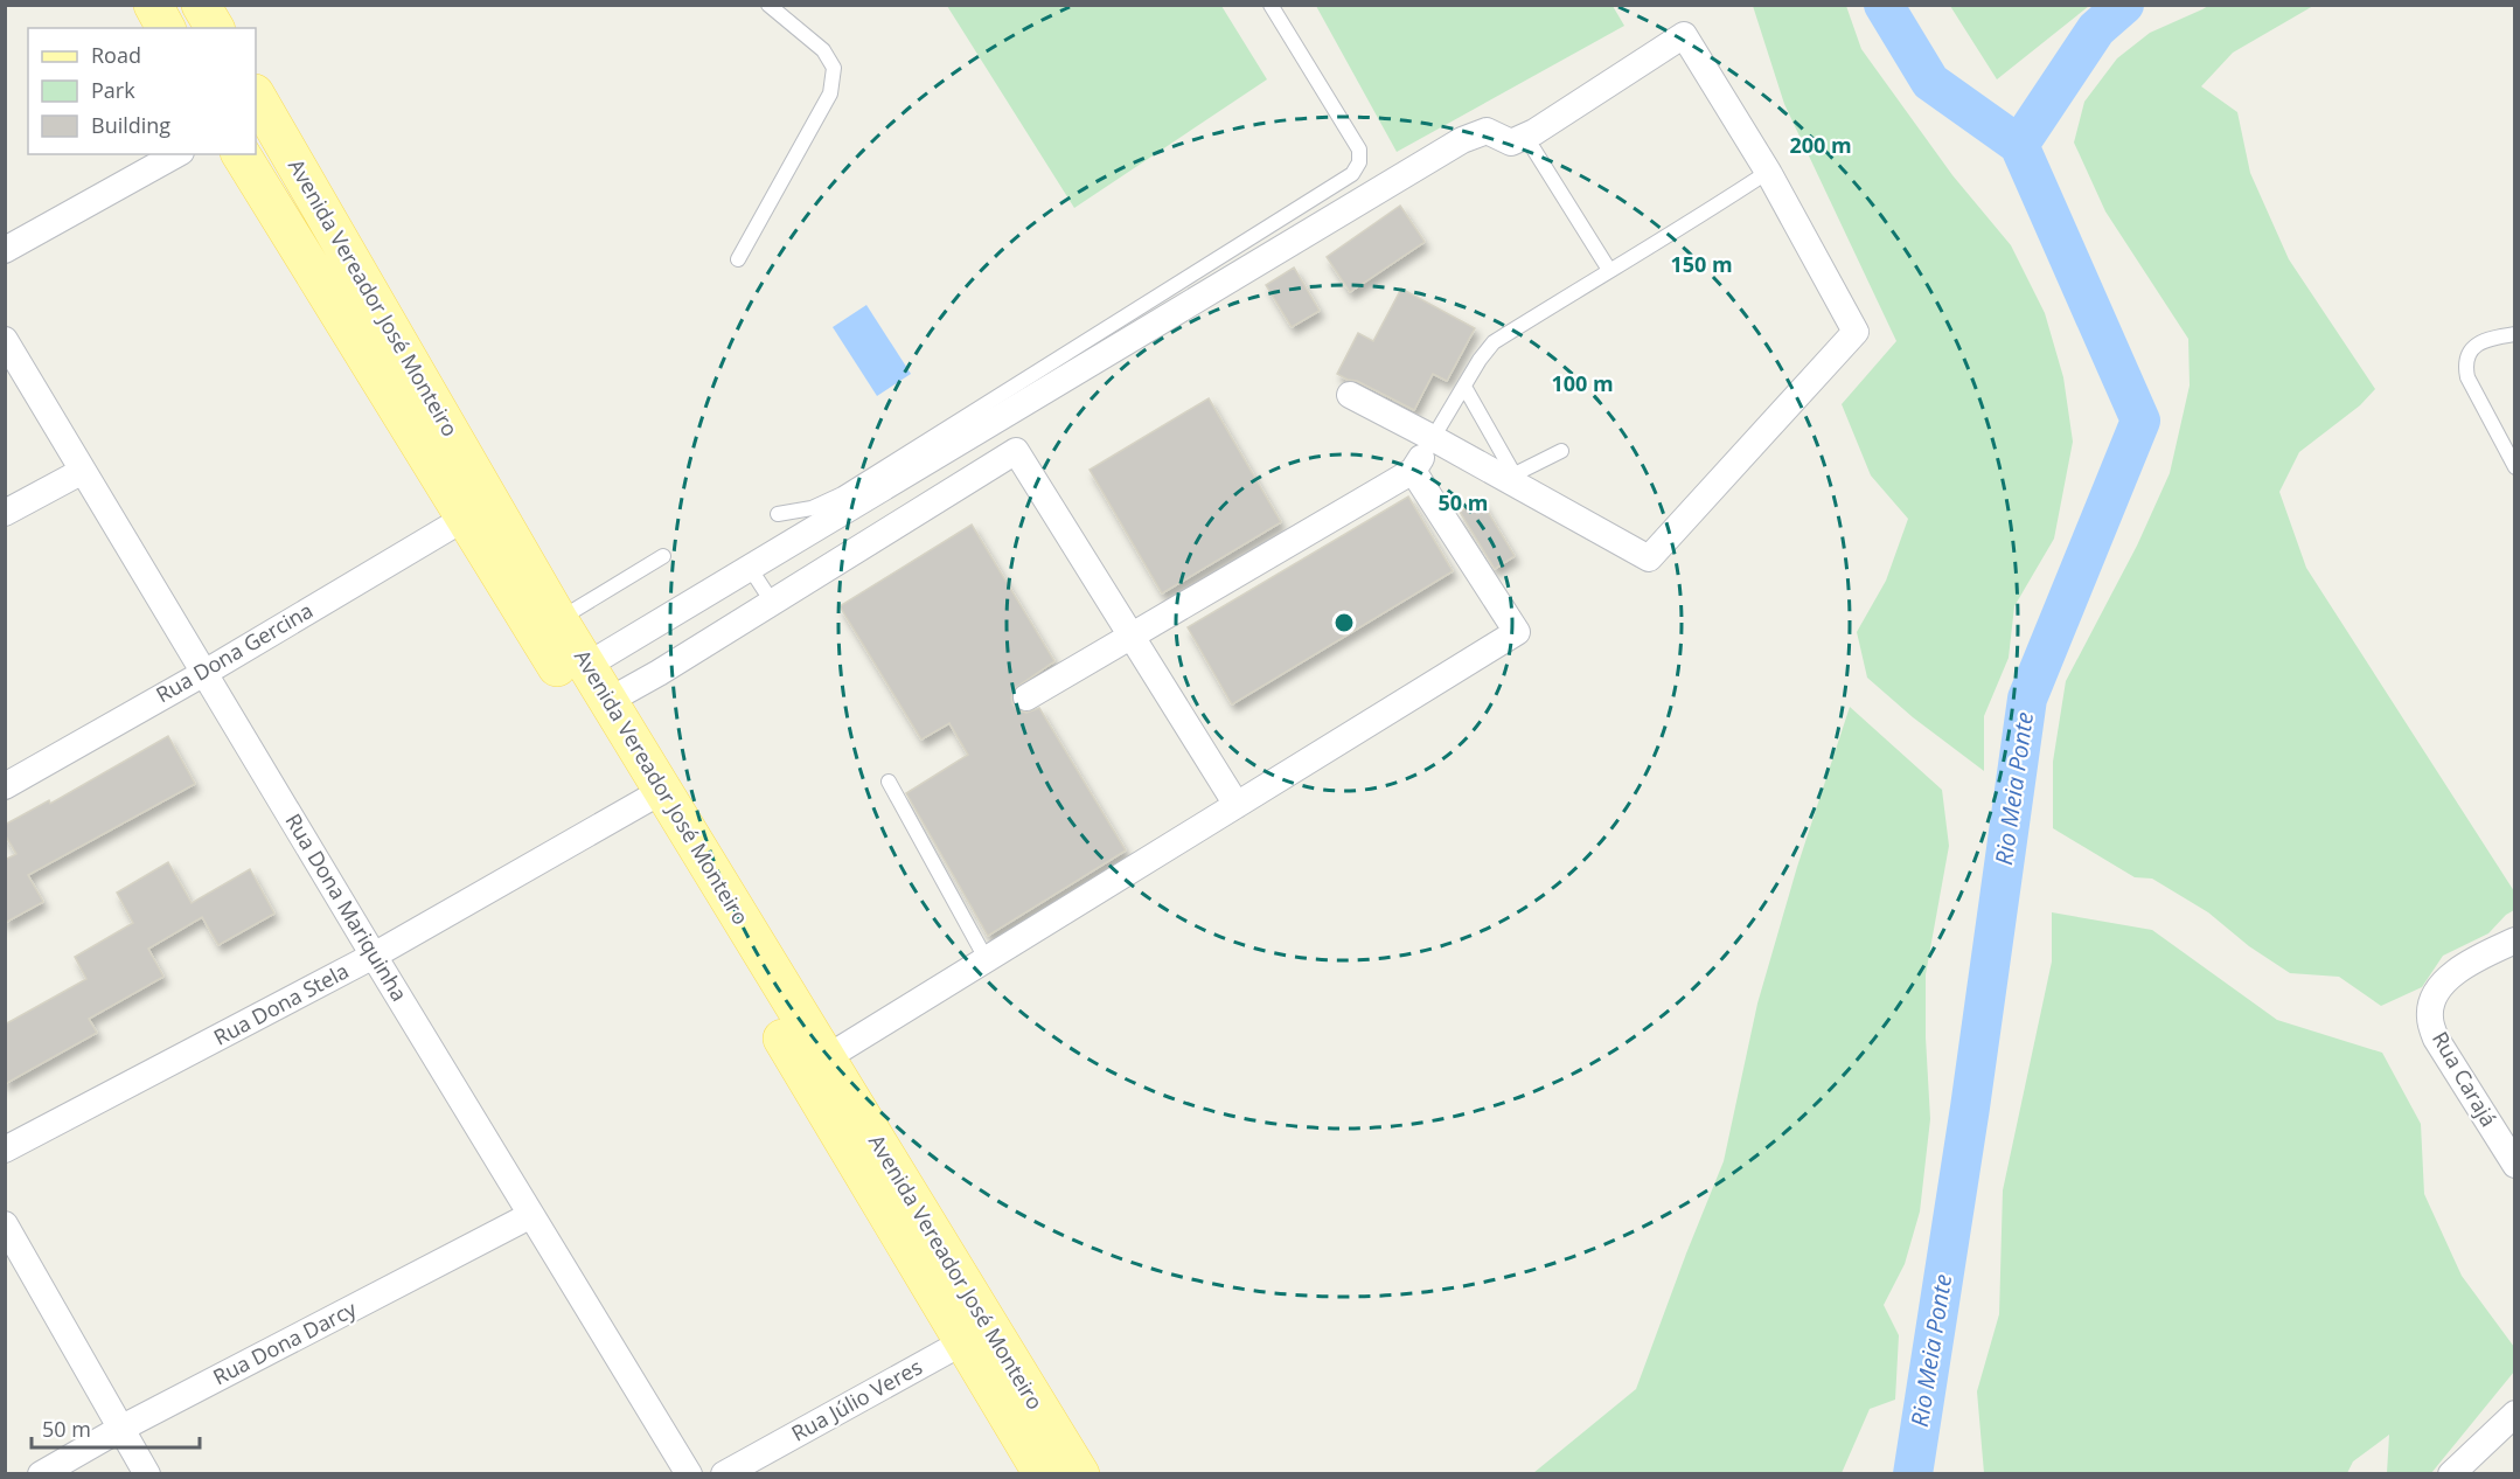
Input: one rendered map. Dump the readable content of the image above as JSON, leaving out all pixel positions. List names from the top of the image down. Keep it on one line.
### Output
{"streets":{"main road":["Avenida Vereador José Monteiro"],"street":["Rua Dona Gercina","Rua Dona Mariquinha","Rua Dona Stela","Rua Carajá","Rua Dona Darcy","Rua Júlio Veres"]},"crossings":[["Avenida Vereador José Monteiro","Rua Dona Gercina"],["Avenida Vereador José Monteiro","Rua Dona Stela"],["Avenida Vereador José Monteiro","Rua Júlio Veres"],["Rua Dona Gercina","Rua Dona Mariquinha"],["Rua Dona Mariquinha","Rua Dona Stela"],["Rua Dona Mariquinha","Rua Dona Darcy"]],"water":["Rio Meia Ponte"],"legend":["Road","Park","Building"],"scale_bar":"50 m","rings":["200 m","150 m","100 m","50 m"]}
